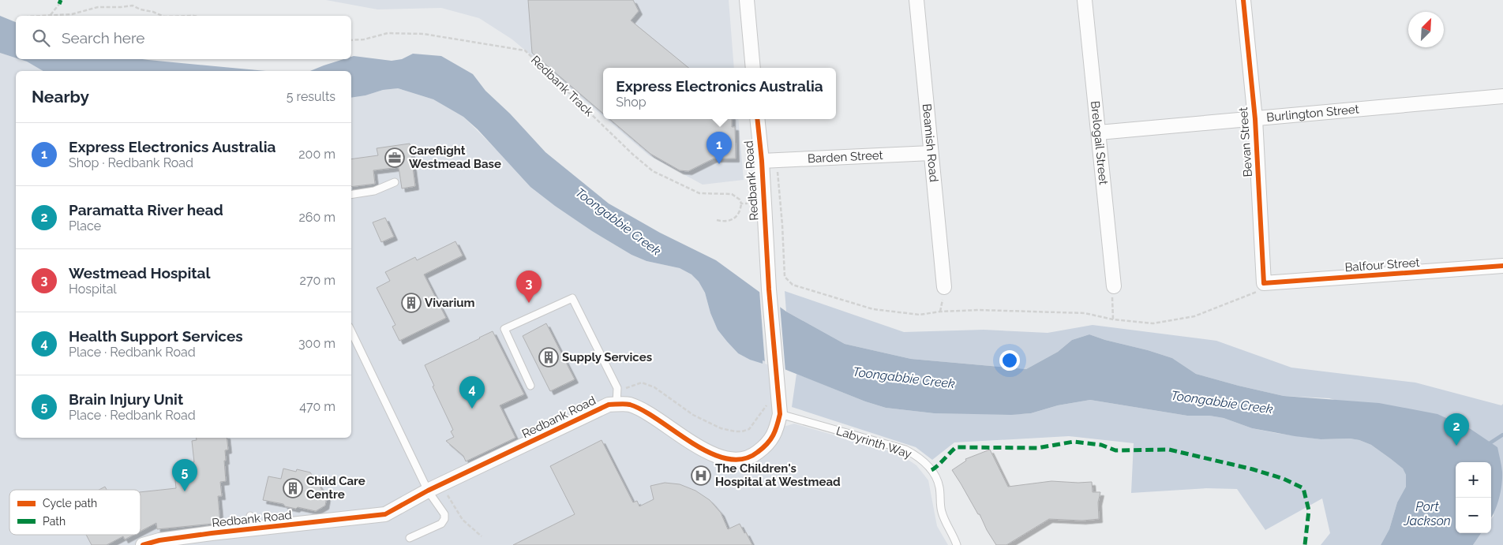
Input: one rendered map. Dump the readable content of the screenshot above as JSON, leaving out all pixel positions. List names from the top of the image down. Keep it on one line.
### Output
{"streets":{"street":["Burlington Street","Bevan Street","Beamish Road","Brelogail Street","Barden Street","Redbank Road","Balfour Street"],"lane":["Labyrinth Way"],"path":["Redbank Track"]},"crossings":[["Burlington Street","Bevan Street"],["Burlington Street","Brelogail Street"],["Bevan Street","Balfour Street"],["Beamish Road","Barden Street"],["Barden Street","Redbank Road"],["Redbank Road","Labyrinth Way"]],"water":["Toongabbie Creek","Port Jackson"],"places":{"office":["Careflight Westmead Base"],"building":["Vivarium","Supply Services","Child Care Centre"],"hospital":["The Children's Hospital at Westmead"]},"legend":["Cycle path","Path"],"north":"top right","page":{"search":"Search here","popup":["Express Electronics Australia","Shop"],"heading":["Nearby","5 results"],"list":[{"mark":"1","name":"Express Electronics Australia","note":"Shop · Redbank Road","value":"200 m"},{"mark":"2","name":"Paramatta River head","note":"Place","value":"260 m"},{"mark":"3","name":"Westmead Hospital","note":"Hospital","value":"270 m"},{"mark":"4","name":"Health Support Services","note":"Place · Redbank Road","value":"300 m"},{"mark":"5","name":"Brain Injury Unit","note":"Place · Redbank Road","value":"470 m"}],"pins":["1","3","4","2","5"],"map_buttons":["+","−"]}}
